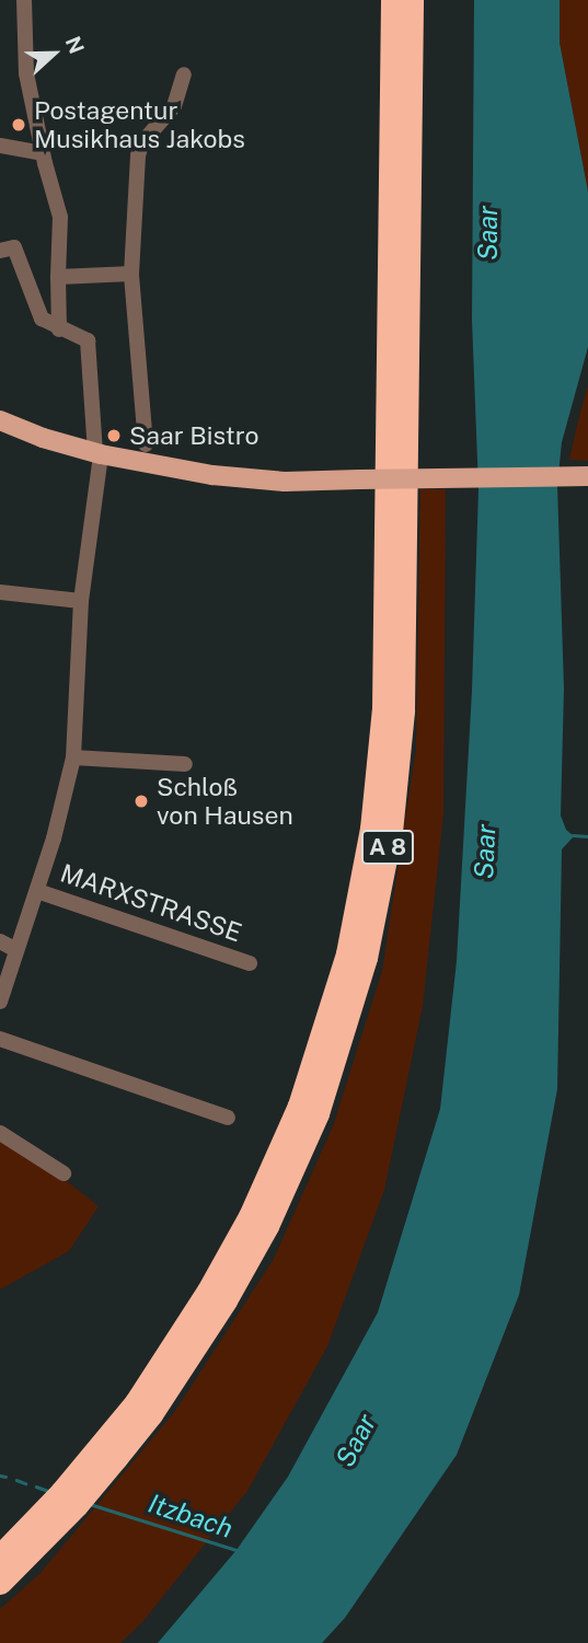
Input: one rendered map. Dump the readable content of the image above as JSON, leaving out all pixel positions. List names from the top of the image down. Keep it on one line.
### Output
{"streets":{"highway":["A 8"],"street":["MARXSTRASSE"]},"water":["Saar","Itzbach"],"places":["Postagentur Musikhaus Jakobs","Saar Bistro","Schloß von Hausen"],"north":"right"}
